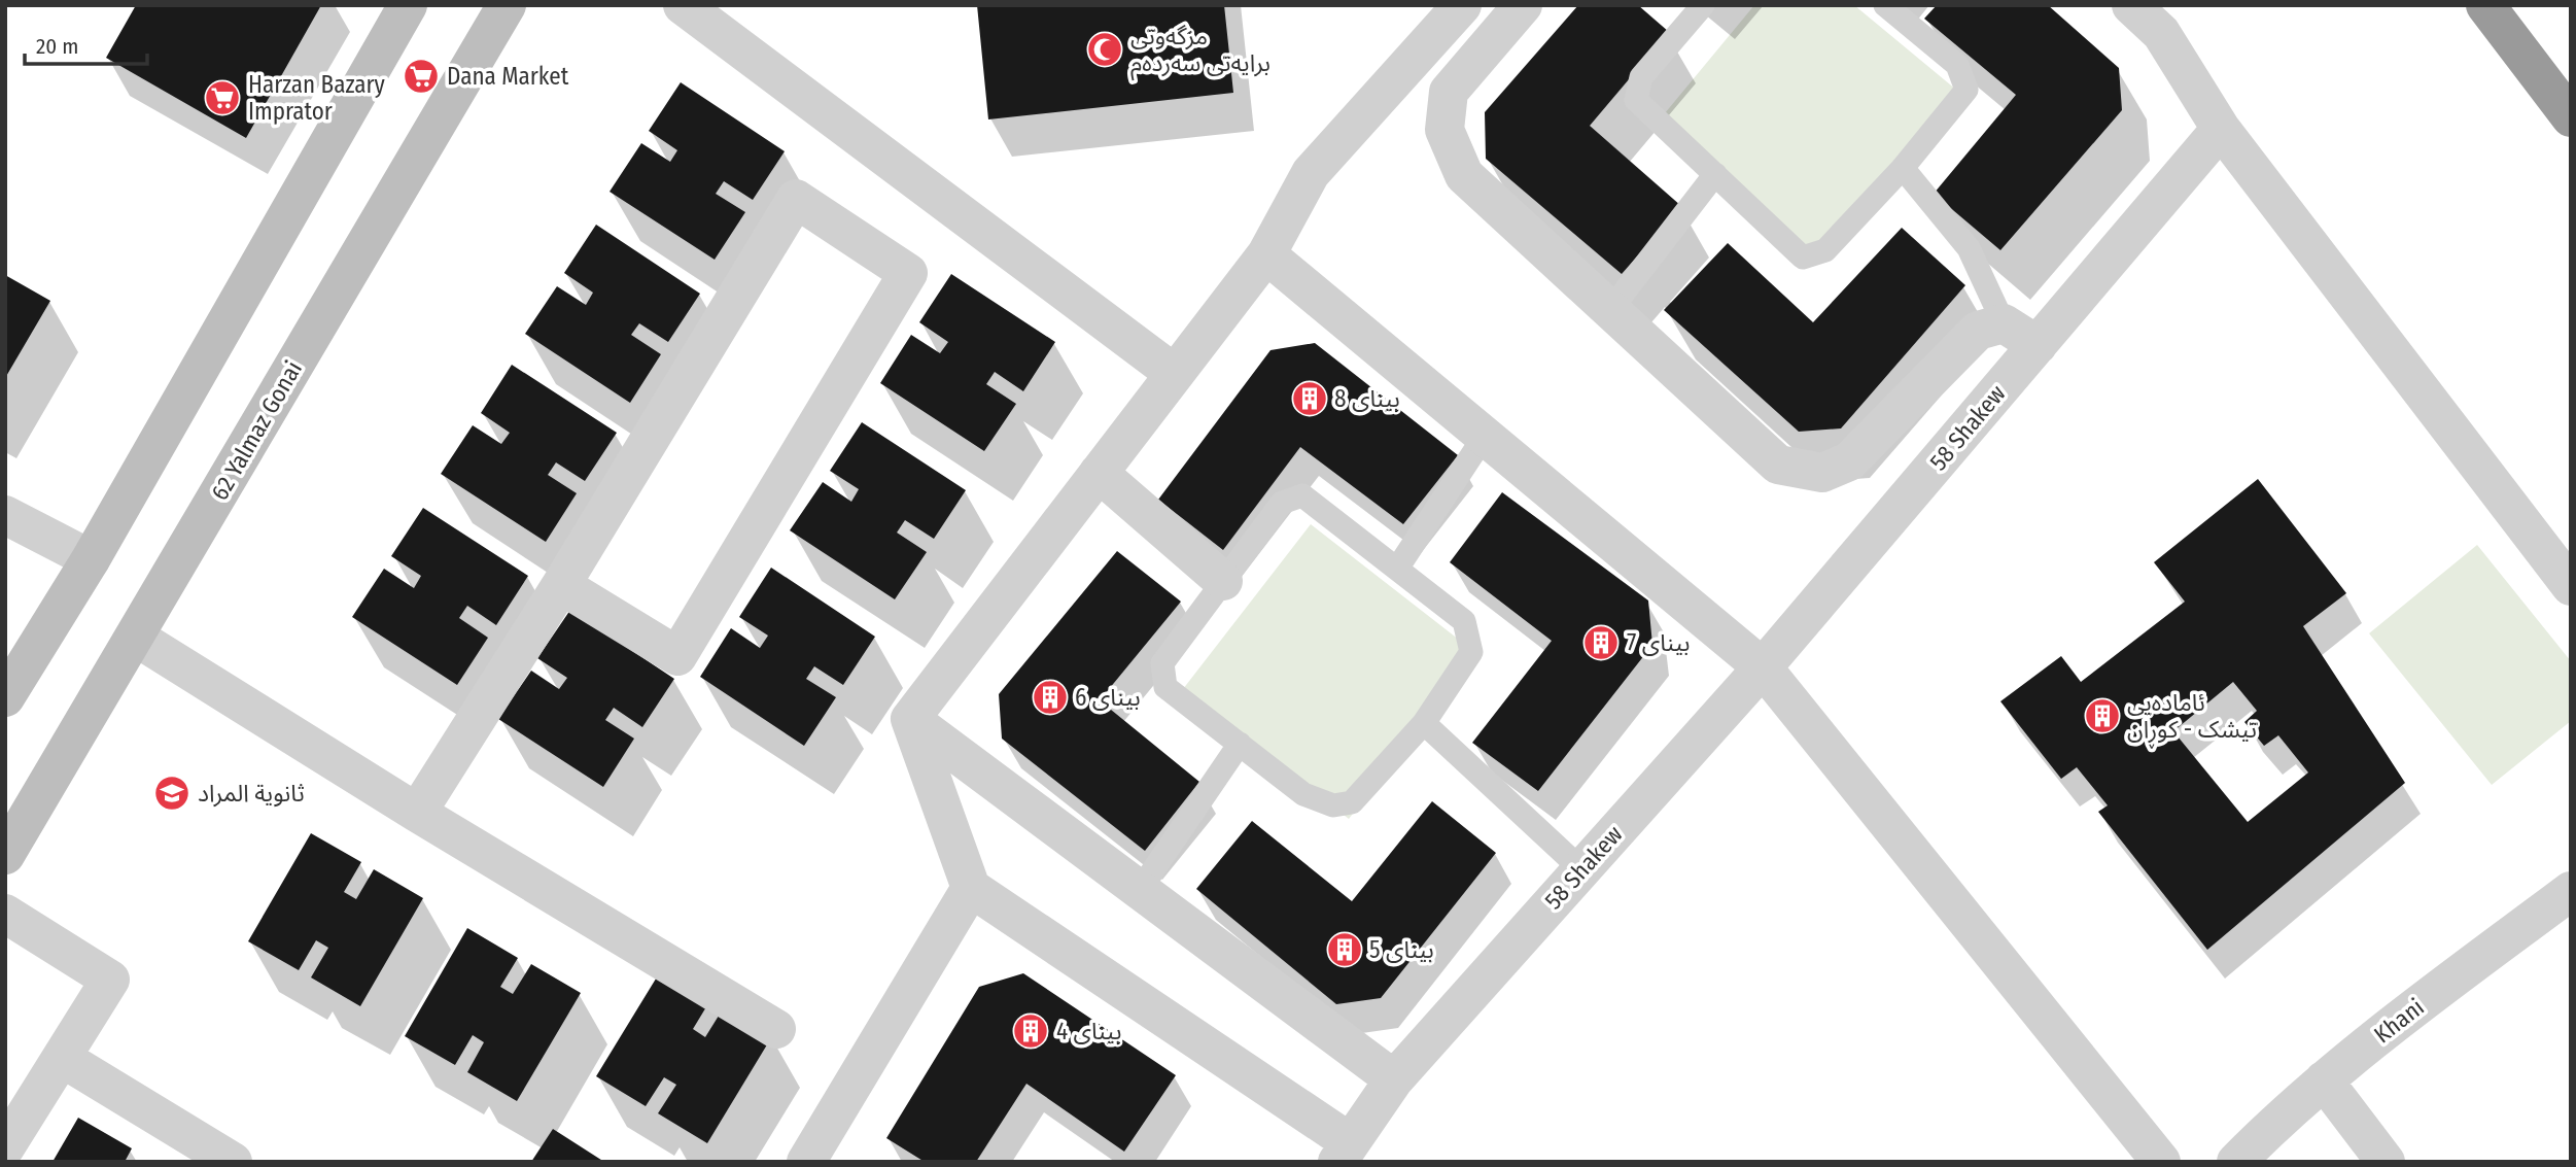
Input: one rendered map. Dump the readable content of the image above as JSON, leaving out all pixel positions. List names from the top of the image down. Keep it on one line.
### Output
{"streets":{"main road":["62 Yalmaz Gonai"],"street":["58 Shakew","Khani"]},"places":{"mosque":["مزگەوتی برایەتی سەردەم"],"supermarket":["Dana Market","Harzan Bazary Imprator"],"building":["بيناى 8","بيناى 7","بيناى 6","ئامادەیی تیشک - کوڕان","بيناى 5","بيناى 4"],"school or university":["ثانوية المراد"]},"scale_bar":"20 m"}
